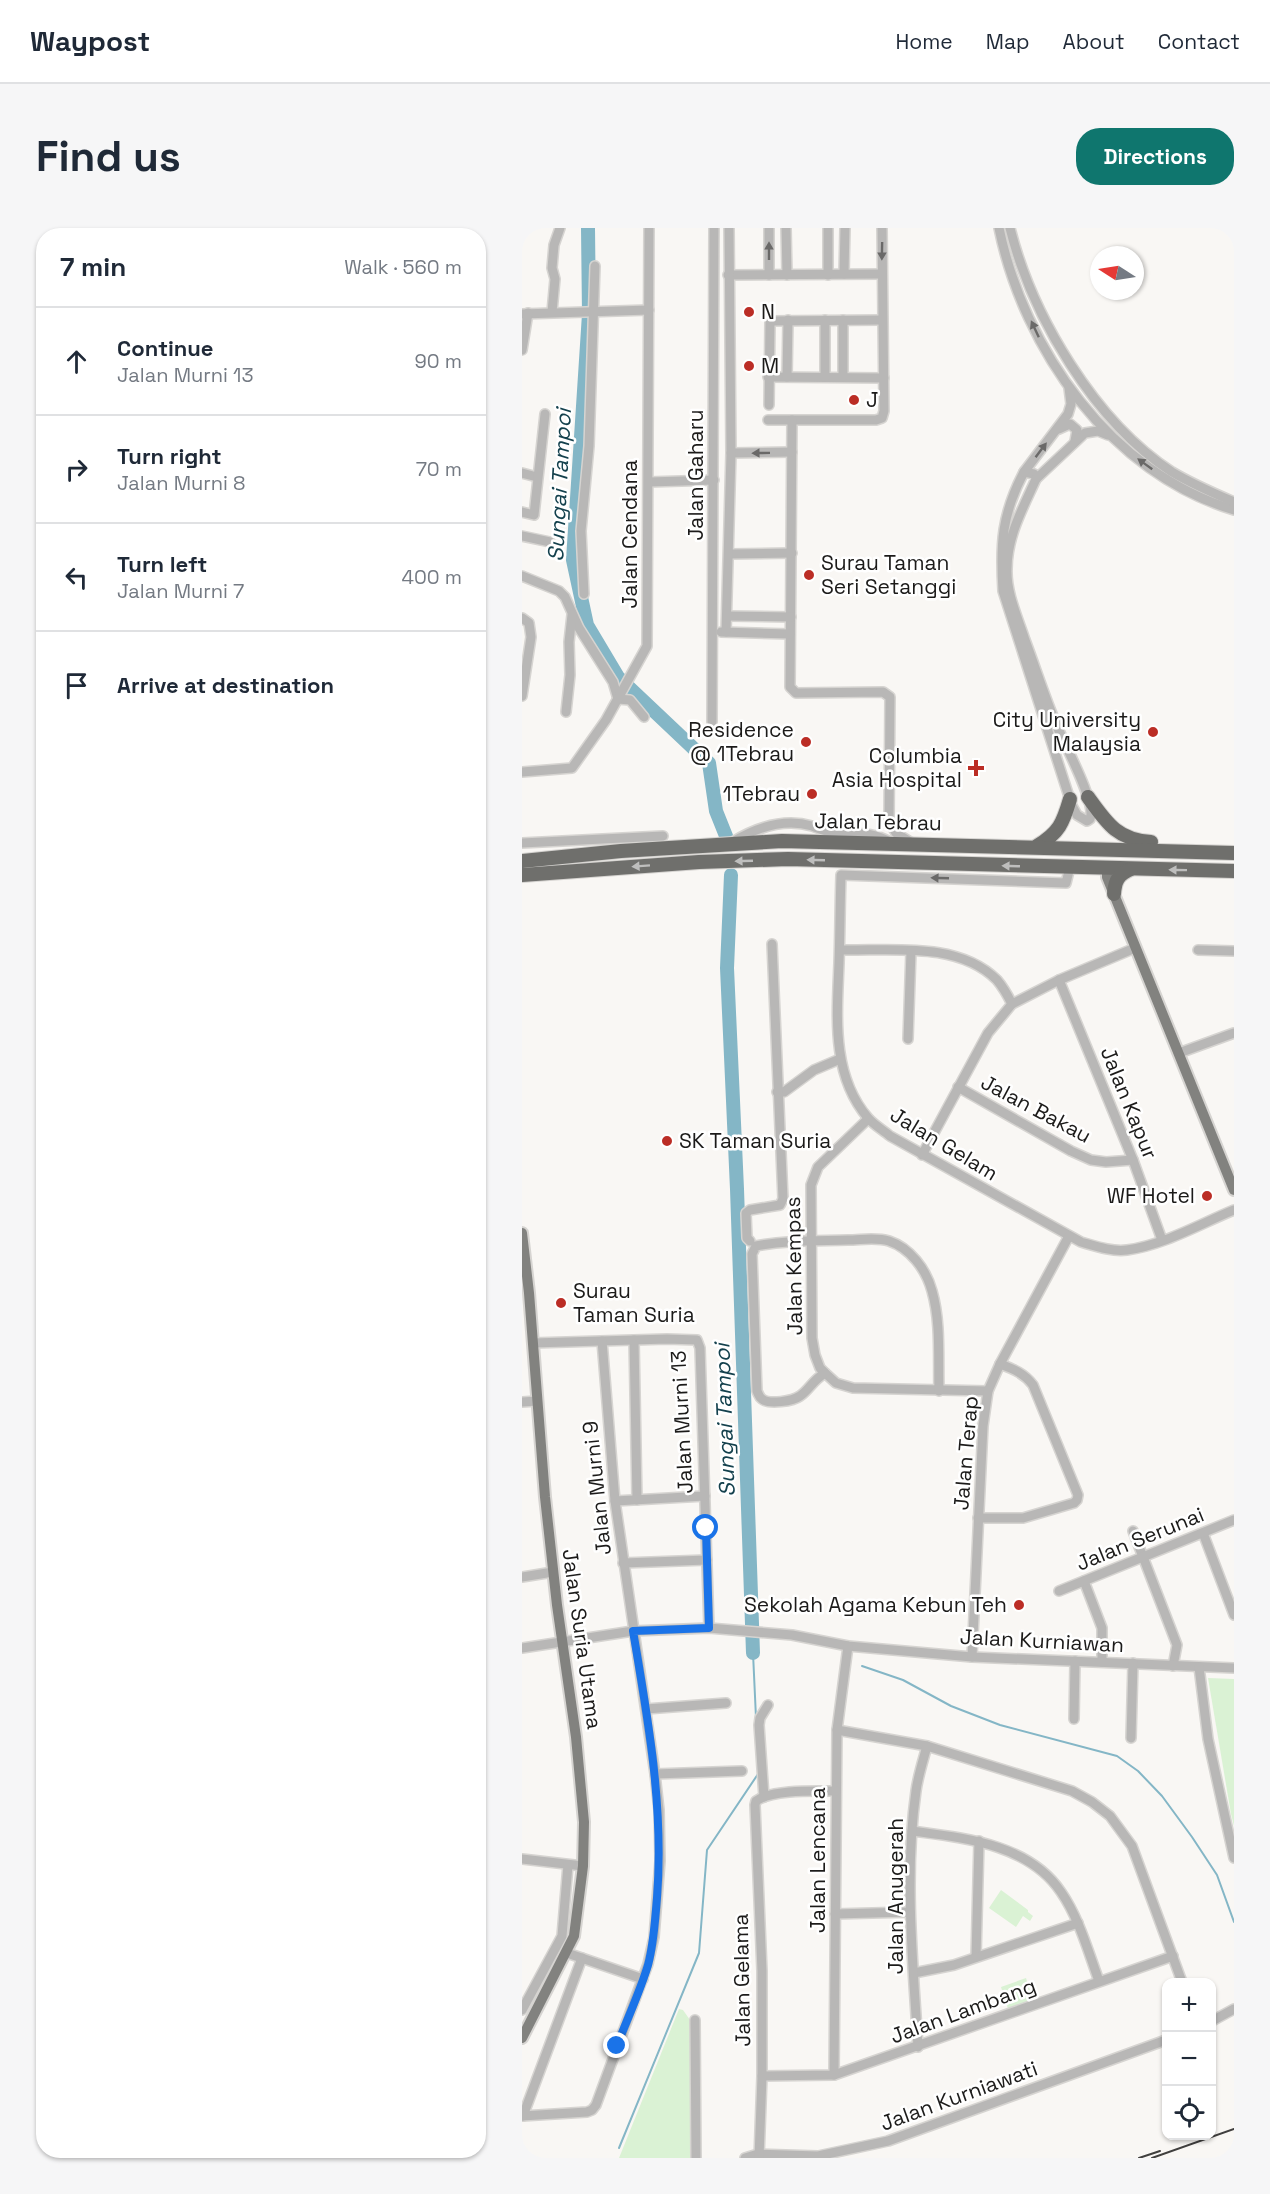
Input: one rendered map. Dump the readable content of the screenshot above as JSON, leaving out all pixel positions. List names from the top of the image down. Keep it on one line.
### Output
{"streets":{"highway":["Jalan Tebrau"],"main road":["Jalan Suria Utama"],"street":["Jalan Gaharu","Jalan Cendana","Jalan Kapur","Jalan Bakau","Jalan Gelam","Jalan Kempas","Jalan Murni 13","Jalan Terap","Jalan Murni 9","Jalan Serunai","Jalan Kurniawan","Jalan Lencana","Jalan Anugerah","Jalan Gelama","Jalan Lambang","Jalan Kurniawati"]},"crossings":[["Jalan Tebrau","Jalan Gelam"],["Jalan Kapur","Jalan Bakau"],["Jalan Kapur","Jalan Gelam"],["Jalan Gelam","Jalan Kempas"],["Jalan Gelam","Jalan Terap"],["Jalan Murni 13","Jalan Murni 9"],["Jalan Murni 13","Jalan Suria Utama"],["Jalan Murni 13","Jalan Kurniawan"],["Jalan Terap","Jalan Kurniawan"],["Jalan Murni 9","Jalan Kurniawan"],["Jalan Suria Utama","Jalan Kurniawan"],["Jalan Kurniawan","Jalan Lencana"],["Jalan Lencana","Jalan Lambang"],["Jalan Anugerah","Jalan Lambang"],["Jalan Gelama","Jalan Lambang"],["Jalan Gelama","Jalan Kurniawati"]],"water":["Sungai Tampoi"],"places":{"other":["N","M","J","Surau Taman Seri Setanggi","City University Malaysia","Residence @ 1Tebrau","1Tebrau","SK Taman Suria","WF Hotel","Surau Taman Suria","Sekolah Agama Kebun Teh"],"health":["Columbia Asia Hospital"]},"north":"left","page":{"header":"Waypost","nav":["Home","Map","About","Contact"],"buttons":"Directions","title":"Find us","heading":["7 min","Walk · 560 m"],"list":[["Continue","Jalan Murni 13","90 m"],["Turn right","Jalan Murni 8","70 m"],["Turn left","Jalan Murni 7","400 m"],"Arrive at destination"],"map_buttons":["+","−"]}}
